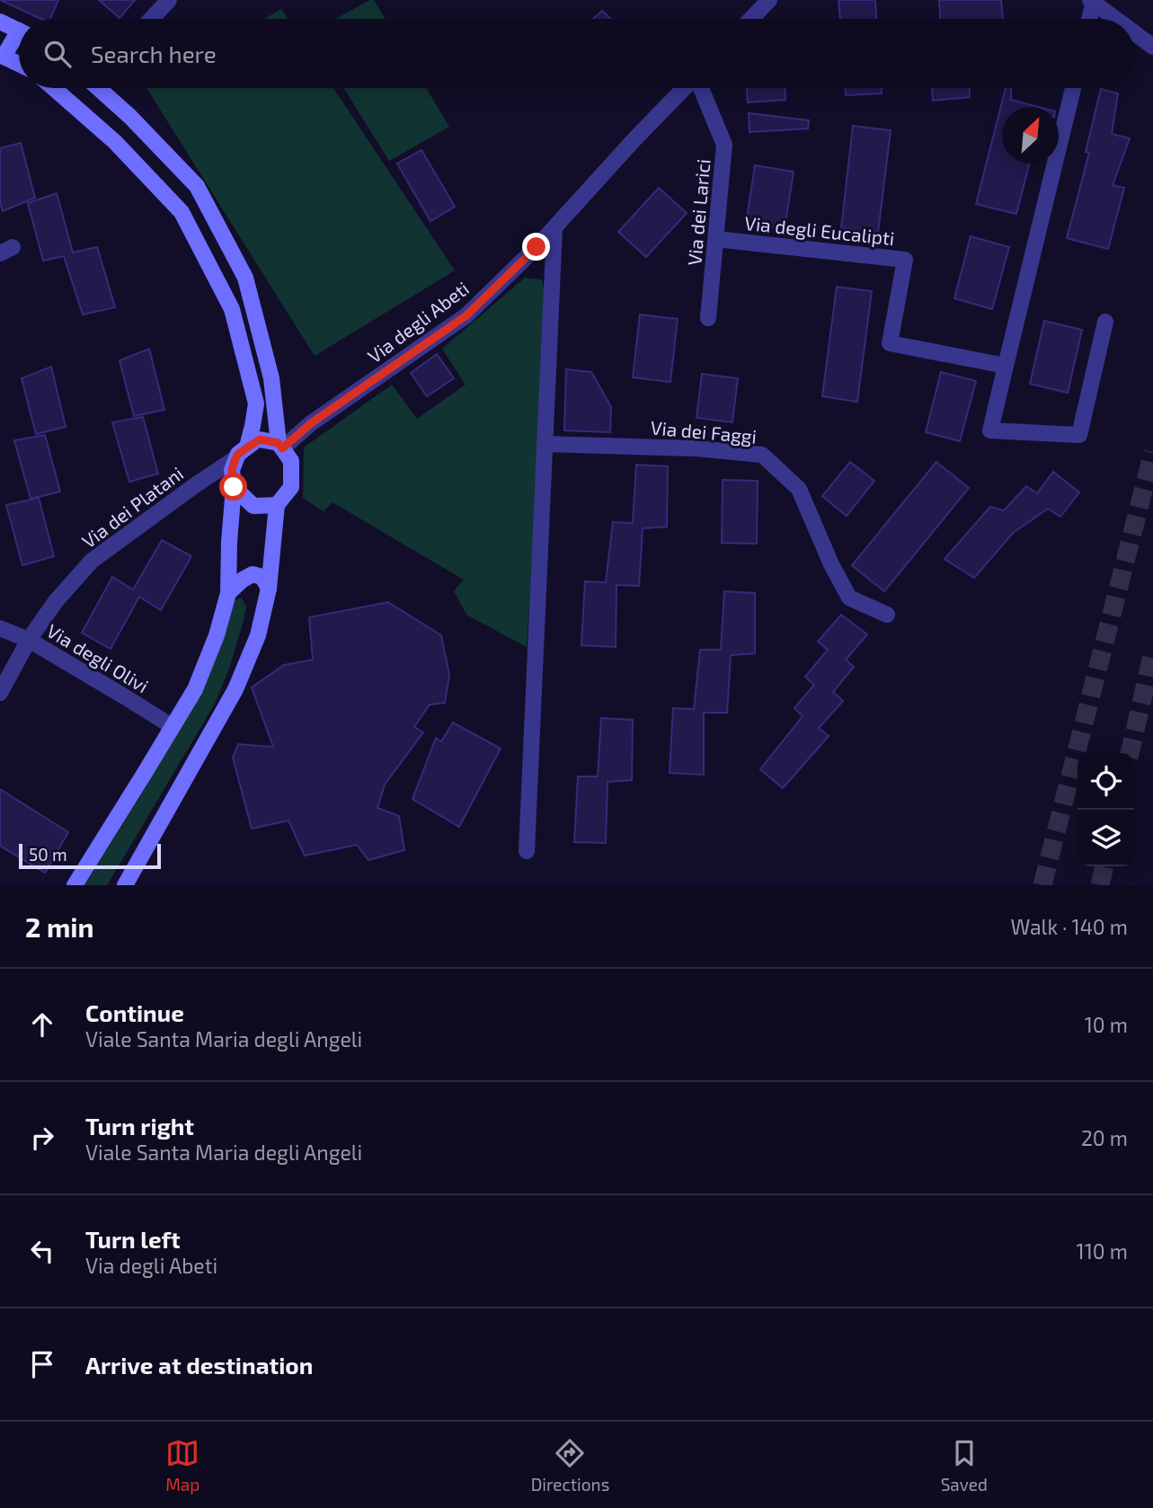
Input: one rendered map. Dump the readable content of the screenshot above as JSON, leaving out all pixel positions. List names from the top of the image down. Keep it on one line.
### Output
{"streets":{"street":["Via dei Larici","Via degli Eucalipti","Via degli Abeti","Via dei Faggi","Via dei Platani","Via degli Olivi"]},"crossings":[["Via dei Larici","Via degli Eucalipti"],["Via degli Abeti","Via dei Platani"],["Via dei Platani","Via degli Olivi"]],"scale_bar":"50 m","north":"top right","page":{"search":"Search here","scale":"50 m","heading":["2 min","Walk · 140 m"],"list":[["Continue","Viale Santa Maria degli Angeli","10 m"],["Turn right","Viale Santa Maria degli Angeli","20 m"],["Turn left","Via degli Abeti","110 m"],"Arrive at destination"],"nav":["Map","Directions","Saved"]}}
